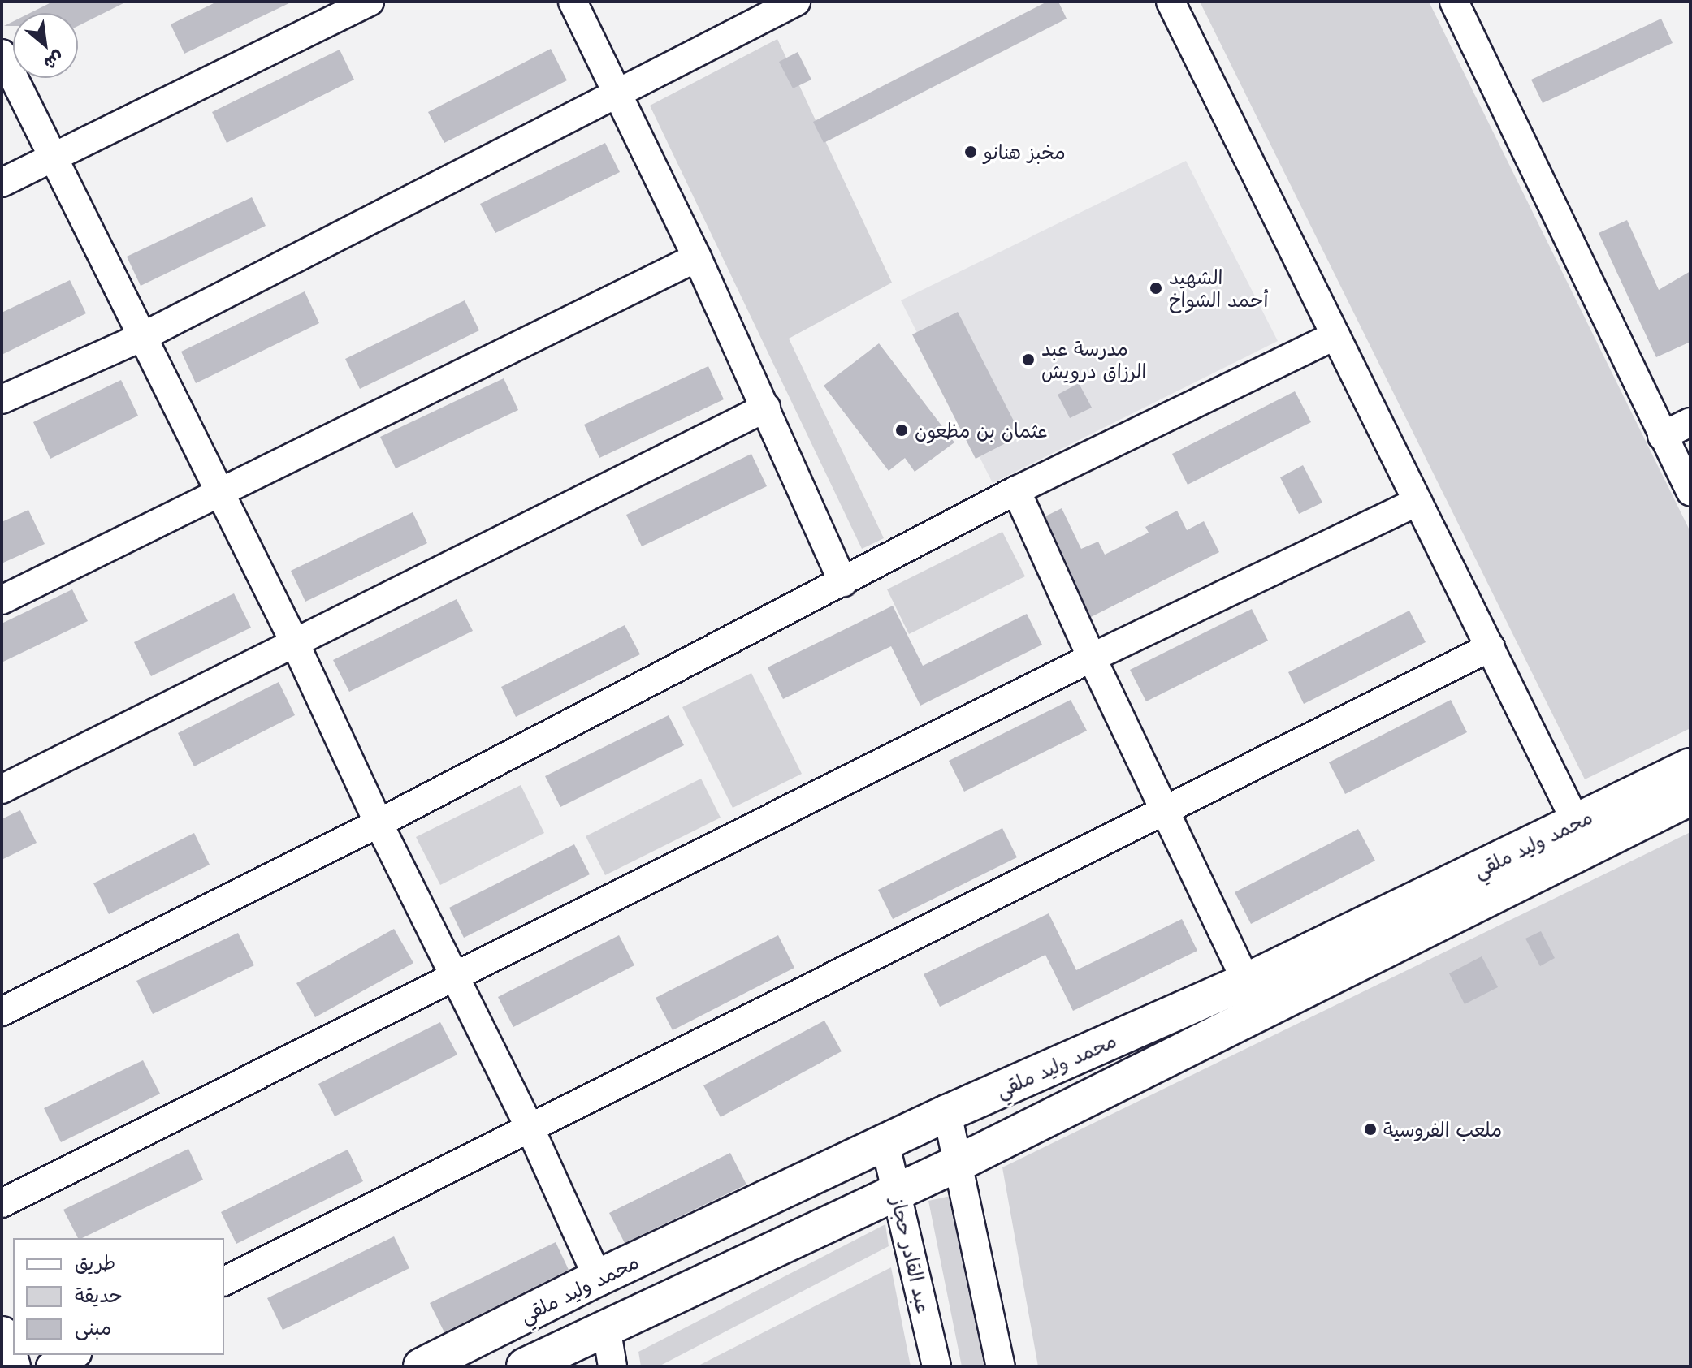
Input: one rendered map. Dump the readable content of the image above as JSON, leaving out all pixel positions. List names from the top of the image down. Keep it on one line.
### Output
{"streets":{"street":["محمد وليد ملقي","عبد القادر حجاز"]},"crossings":[["محمد وليد ملقي","عبد القادر حجاز"]],"places":["مخبز هنانو","الشهيد أحمد الشواخ","مدرسة عبد الرزاق درويش","عثمان بن مظعون","ملعب الفروسية"],"legend":["طريق","حديقة","مبنى"],"north":"bottom right"}
